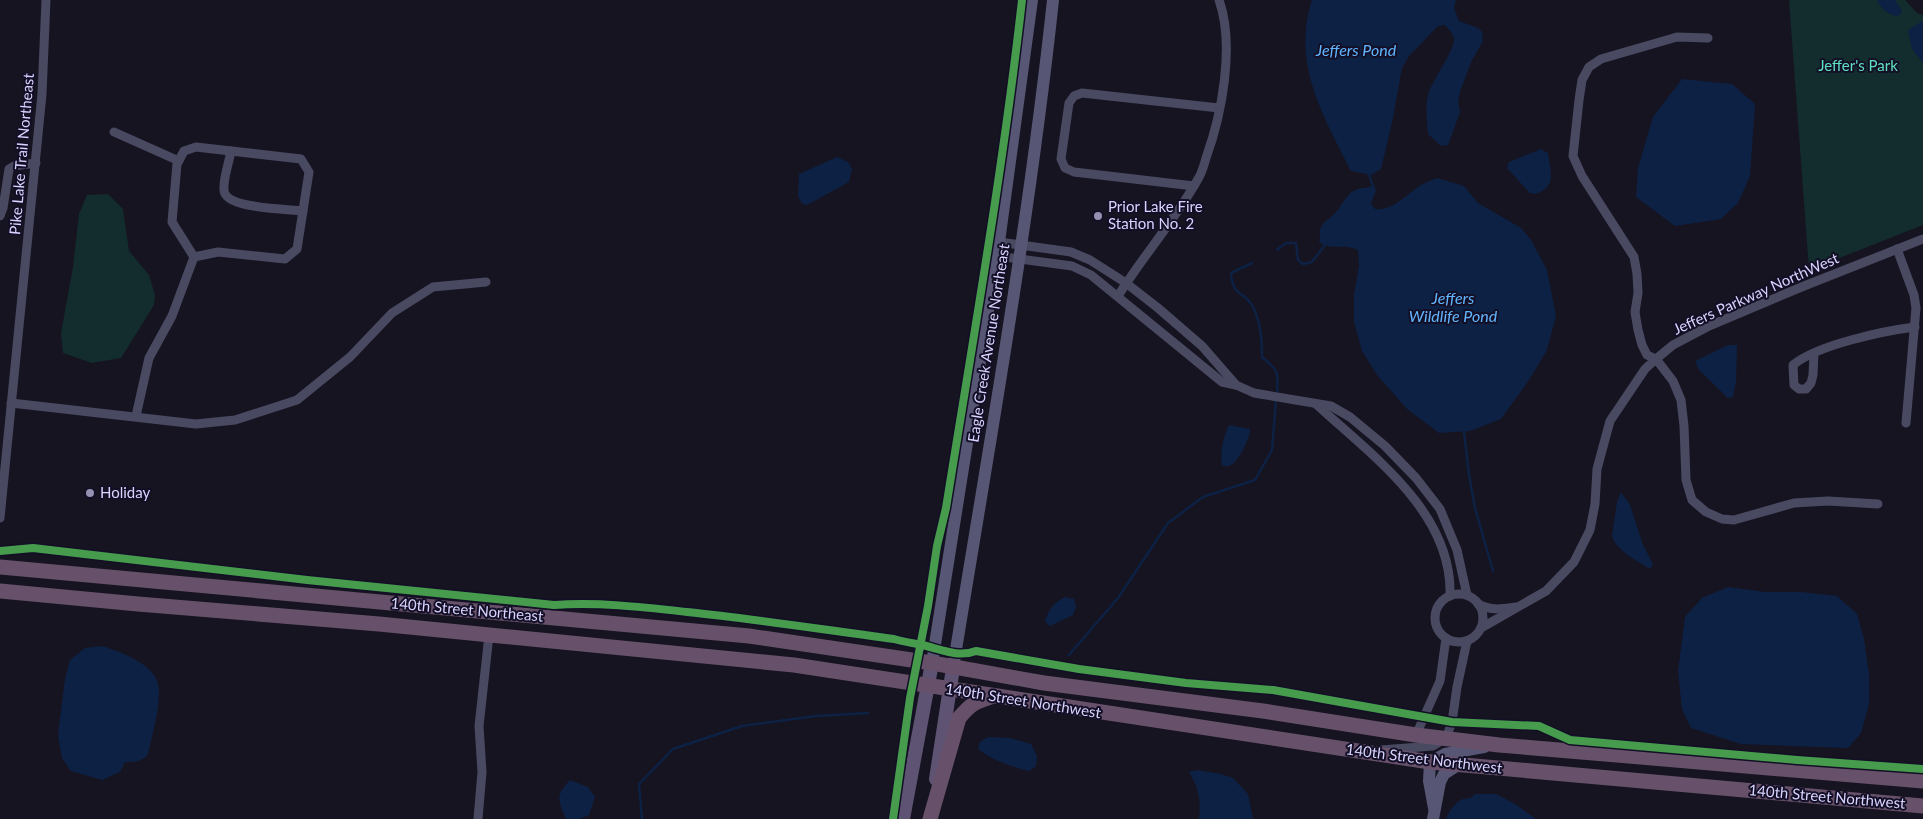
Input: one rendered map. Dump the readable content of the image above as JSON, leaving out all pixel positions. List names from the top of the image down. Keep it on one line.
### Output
{"streets":{"highway":["140th Street Northeast","140th Street Northwest"],"main road":["Eagle Creek Avenue Northeast"],"street":["Pike Lake Trail Northeast","Jeffers Parkway NorthWest"]},"crossings":[["Eagle Creek Avenue Northeast","140th Street Northeast"],["Eagle Creek Avenue Northeast","140th Street Northwest"],["140th Street Northeast","140th Street Northwest"]],"water":["Jeffers Pond","Jeffers Wildlife Pond"],"parks":["Jeffer's Park"],"places":["Prior Lake Fire Station No. 2","Holiday"]}
